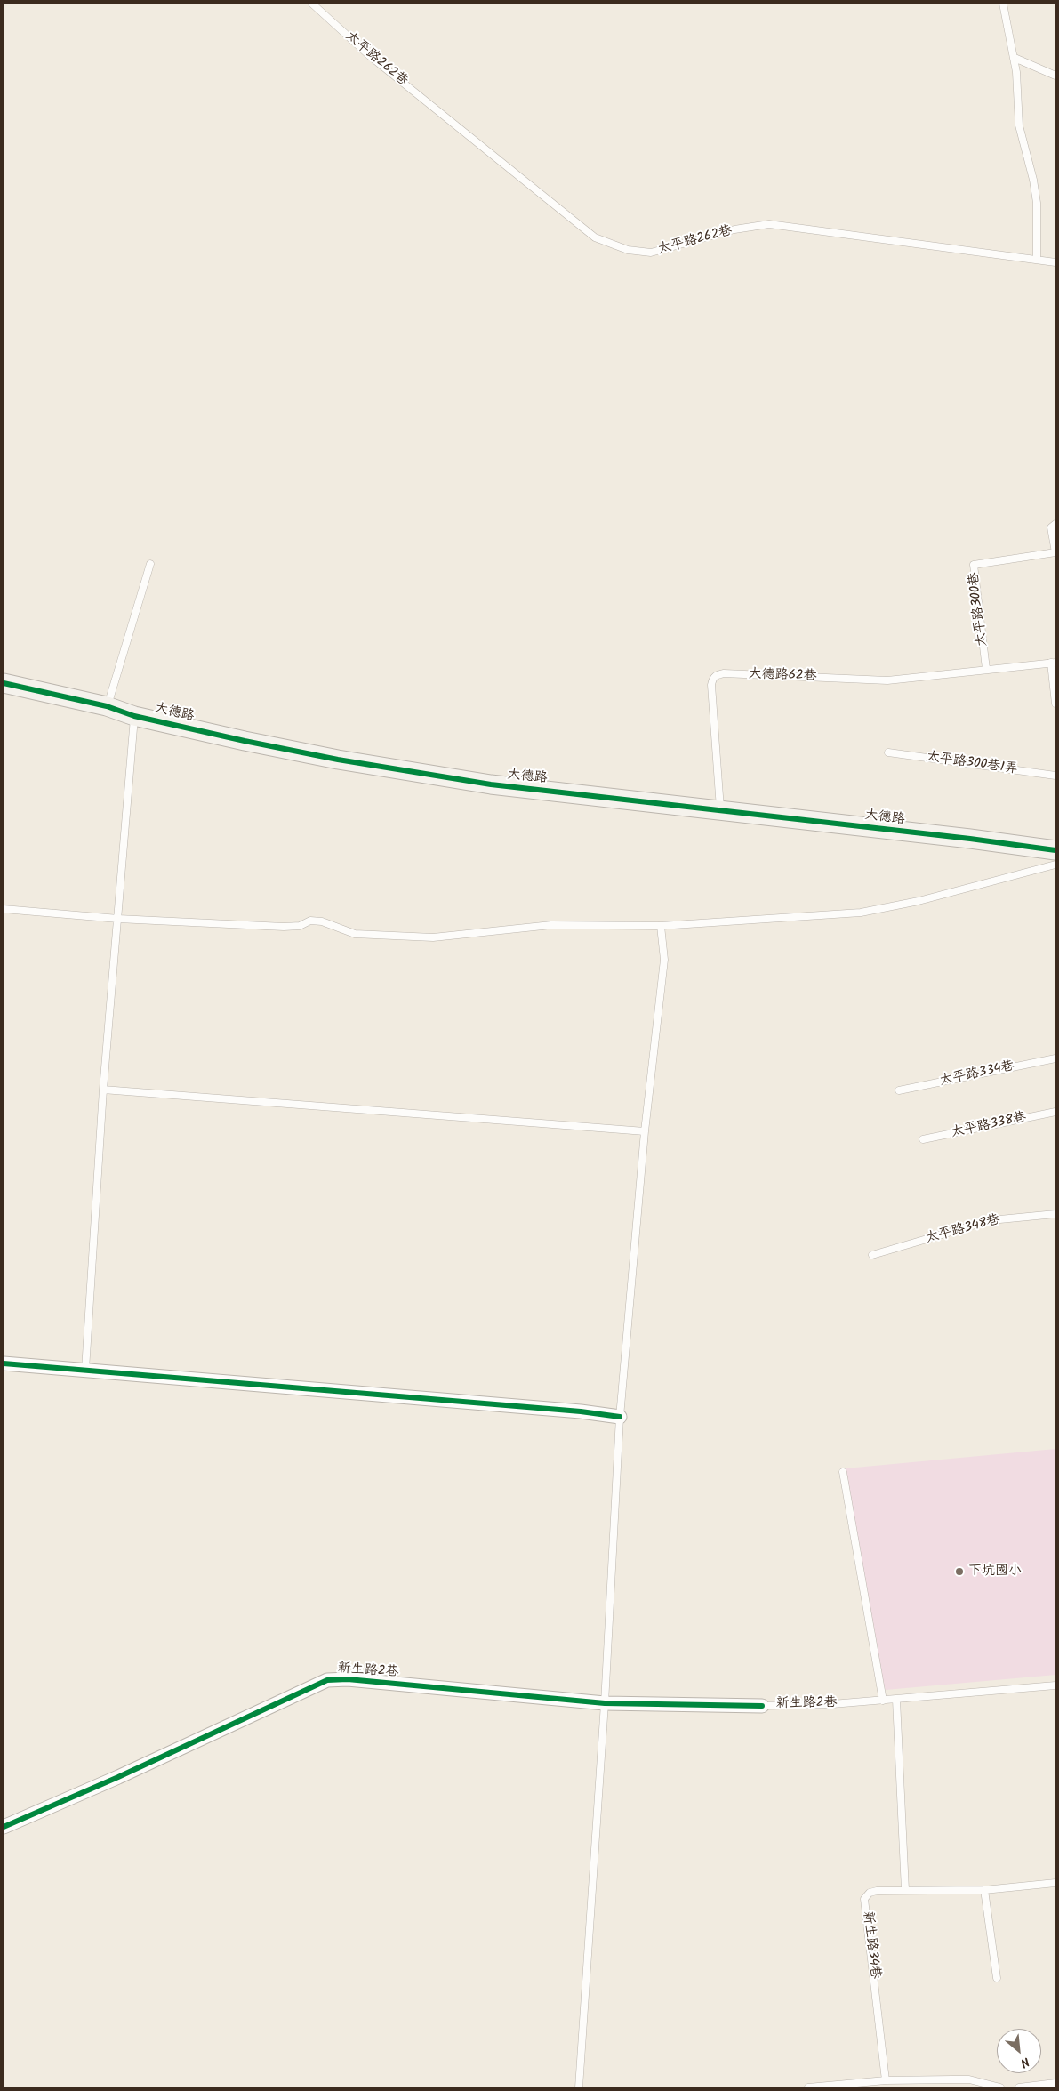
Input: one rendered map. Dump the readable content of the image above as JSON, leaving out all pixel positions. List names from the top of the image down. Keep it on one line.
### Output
{"streets":{"street":["大德路","新生路2巷"],"lane":["太平路262巷","太平路300巷","大德路62巷","太平路300巷1弄","太平路334巷","太平路338巷","太平路348巷","新生路34巷"]},"crossings":[["太平路300巷","大德路62巷"],["大德路62巷","大德路"]],"places":["下坑國小"],"north":"bottom right"}
